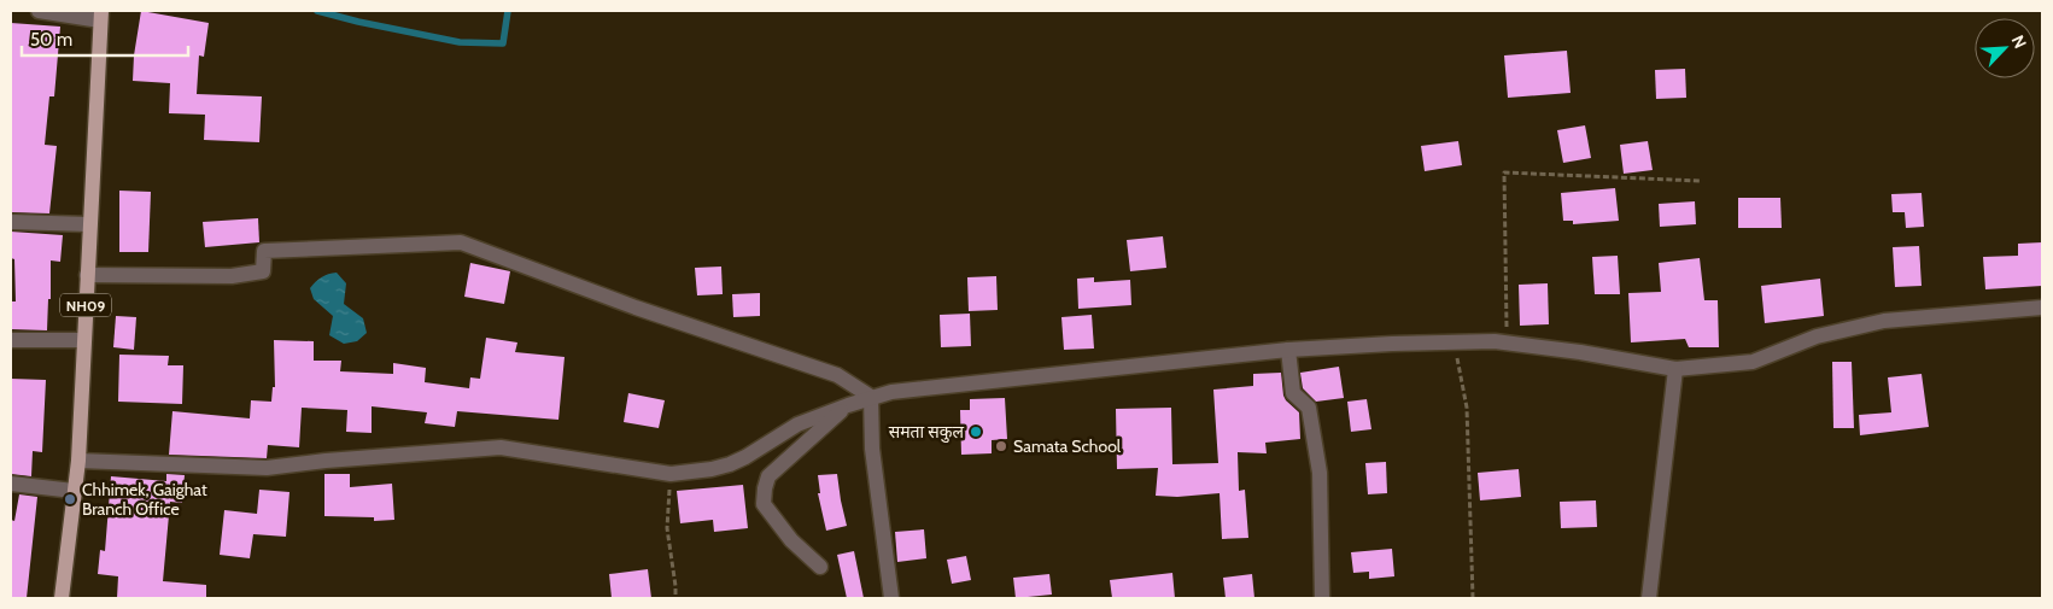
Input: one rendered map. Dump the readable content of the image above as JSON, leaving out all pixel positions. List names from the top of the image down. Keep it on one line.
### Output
{"streets":{"main road":["NH09"]},"places":["समता सकुल","Samata School","Chhimek, Gaighat Branch Office"],"scale_bar":"50 m","north":"top right"}
